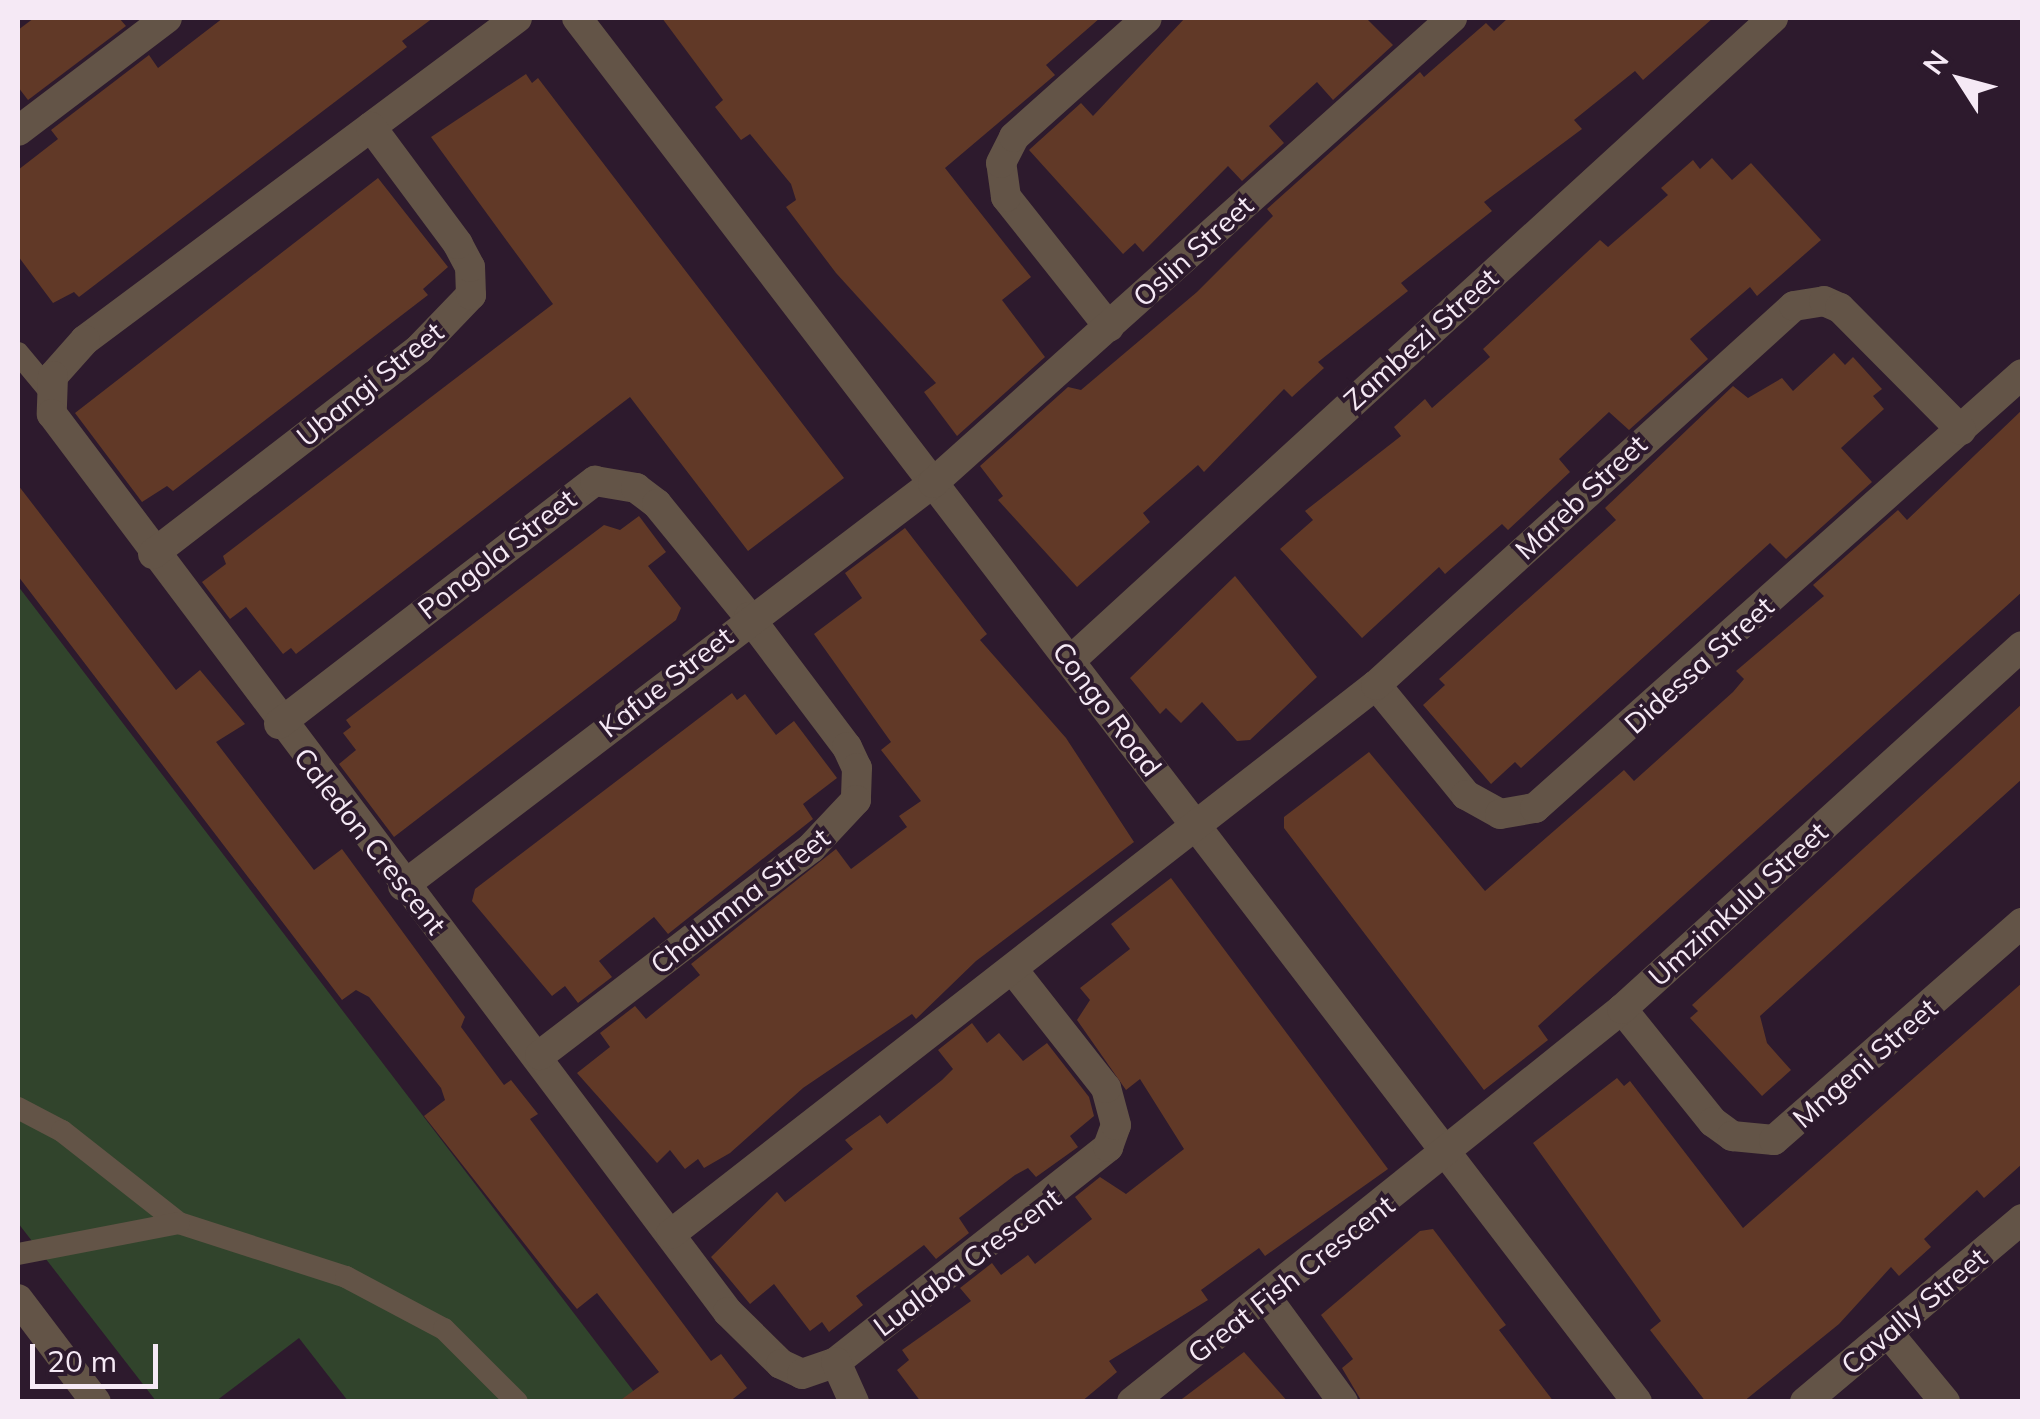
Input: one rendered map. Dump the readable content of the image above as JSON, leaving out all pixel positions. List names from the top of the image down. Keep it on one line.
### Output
{"streets":{"street":["Oslin Street","Zambezi Street","Ubangi Street","Mareb Street","Pongola Street","Didessa Street","Kafue Street","Congo Road","Caledon Crescent","Chalumna Street","Umzimkulu Street","Mngeni Street","Lualaba Crescent","Great Fish Crescent","Cavally Street"]},"crossings":[["Oslin Street","Kafue Street"],["Oslin Street","Congo Road"],["Zambezi Street","Congo Road"],["Ubangi Street","Caledon Crescent"],["Mareb Street","Didessa Street"],["Mareb Street","Congo Road"],["Pongola Street","Kafue Street"],["Pongola Street","Caledon Crescent"],["Pongola Street","Chalumna Street"],["Kafue Street","Congo Road"],["Kafue Street","Caledon Crescent"],["Kafue Street","Chalumna Street"],["Congo Road","Umzimkulu Street"],["Congo Road","Great Fish Crescent"],["Caledon Crescent","Chalumna Street"],["Umzimkulu Street","Mngeni Street"],["Umzimkulu Street","Great Fish Crescent"]],"scale_bar":"20 m","north":"top left"}
